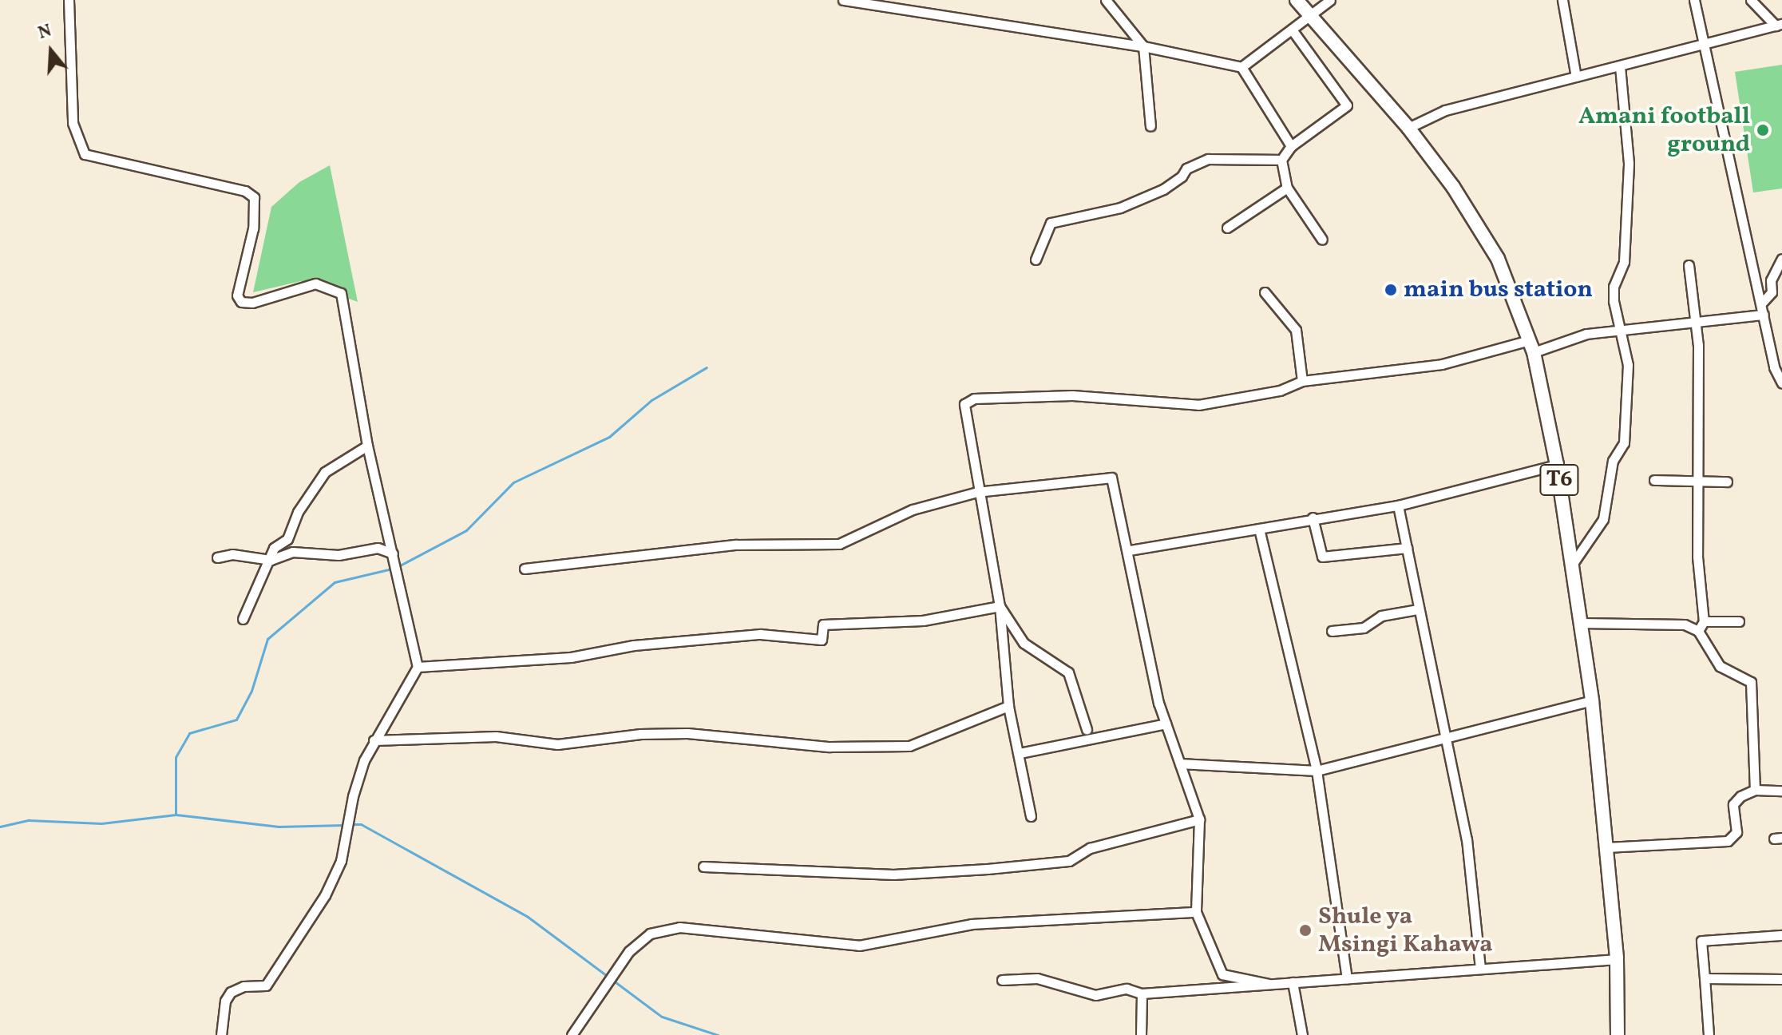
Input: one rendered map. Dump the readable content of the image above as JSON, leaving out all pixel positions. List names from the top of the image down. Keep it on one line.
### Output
{"streets":{"highway":["T6"]},"places":["Amani football ground","main bus station","Shule ya Msingi Kahawa"],"north":"top"}
